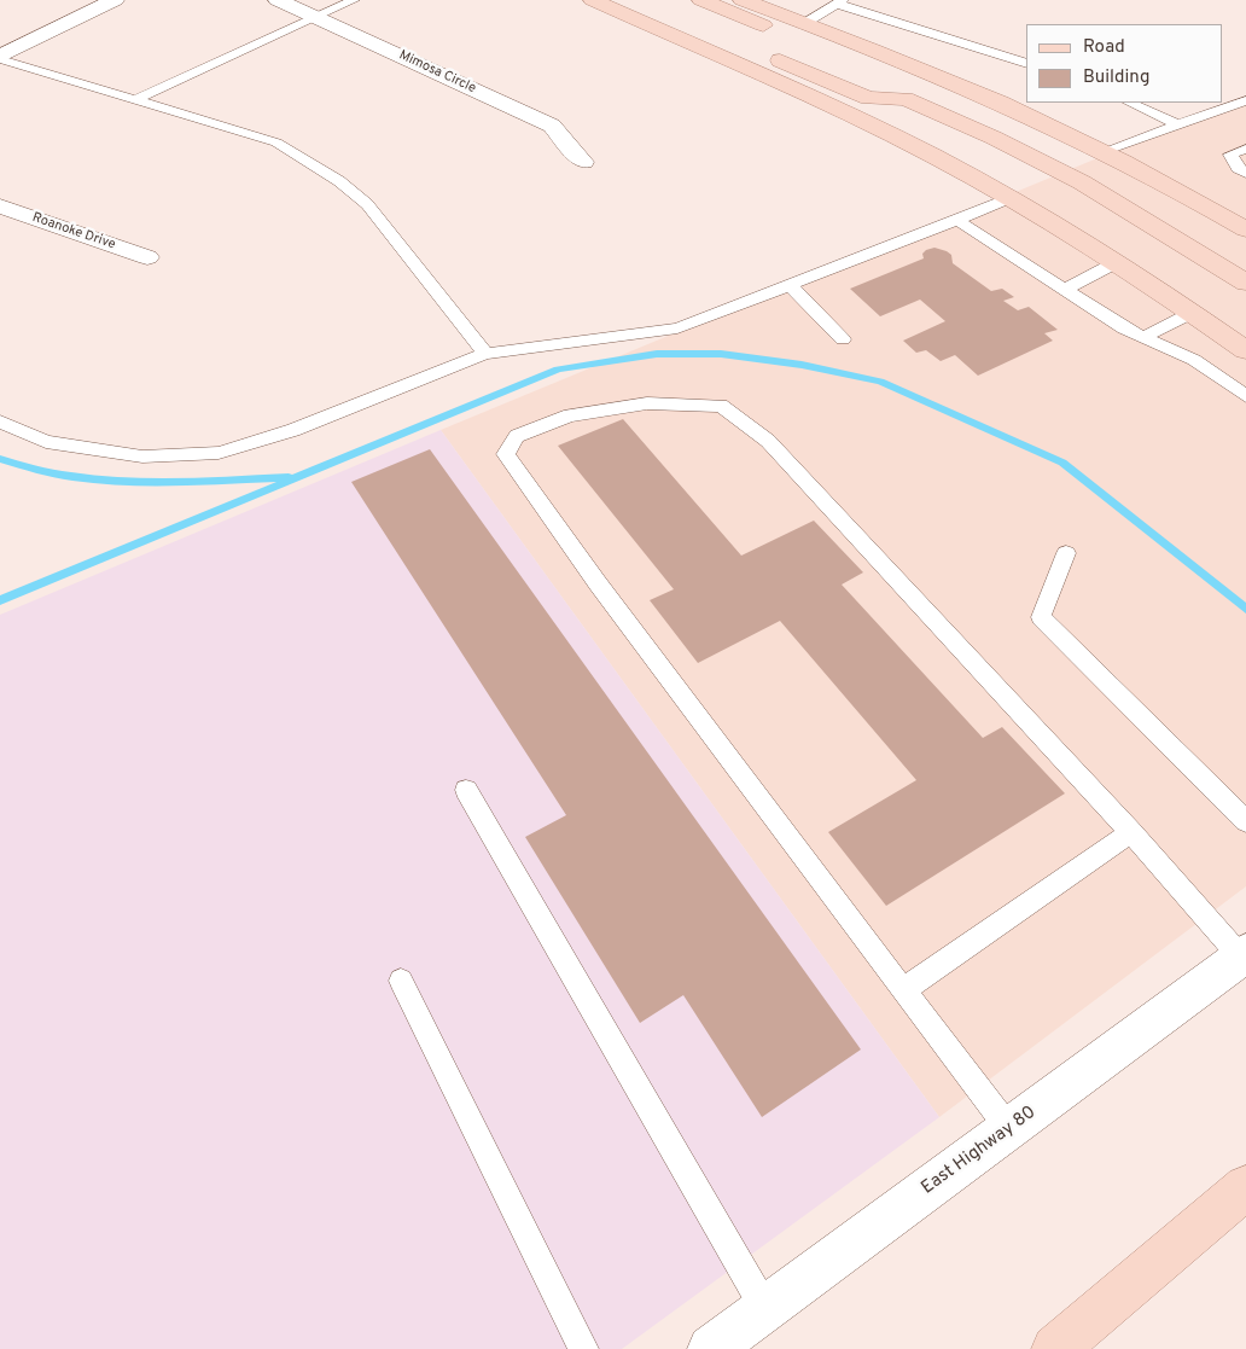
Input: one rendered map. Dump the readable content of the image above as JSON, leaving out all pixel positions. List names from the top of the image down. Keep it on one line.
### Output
{"streets":{"street":["Mimosa Circle","Roanoke Drive","East Highway 80"]},"legend":["Road","Building"]}
